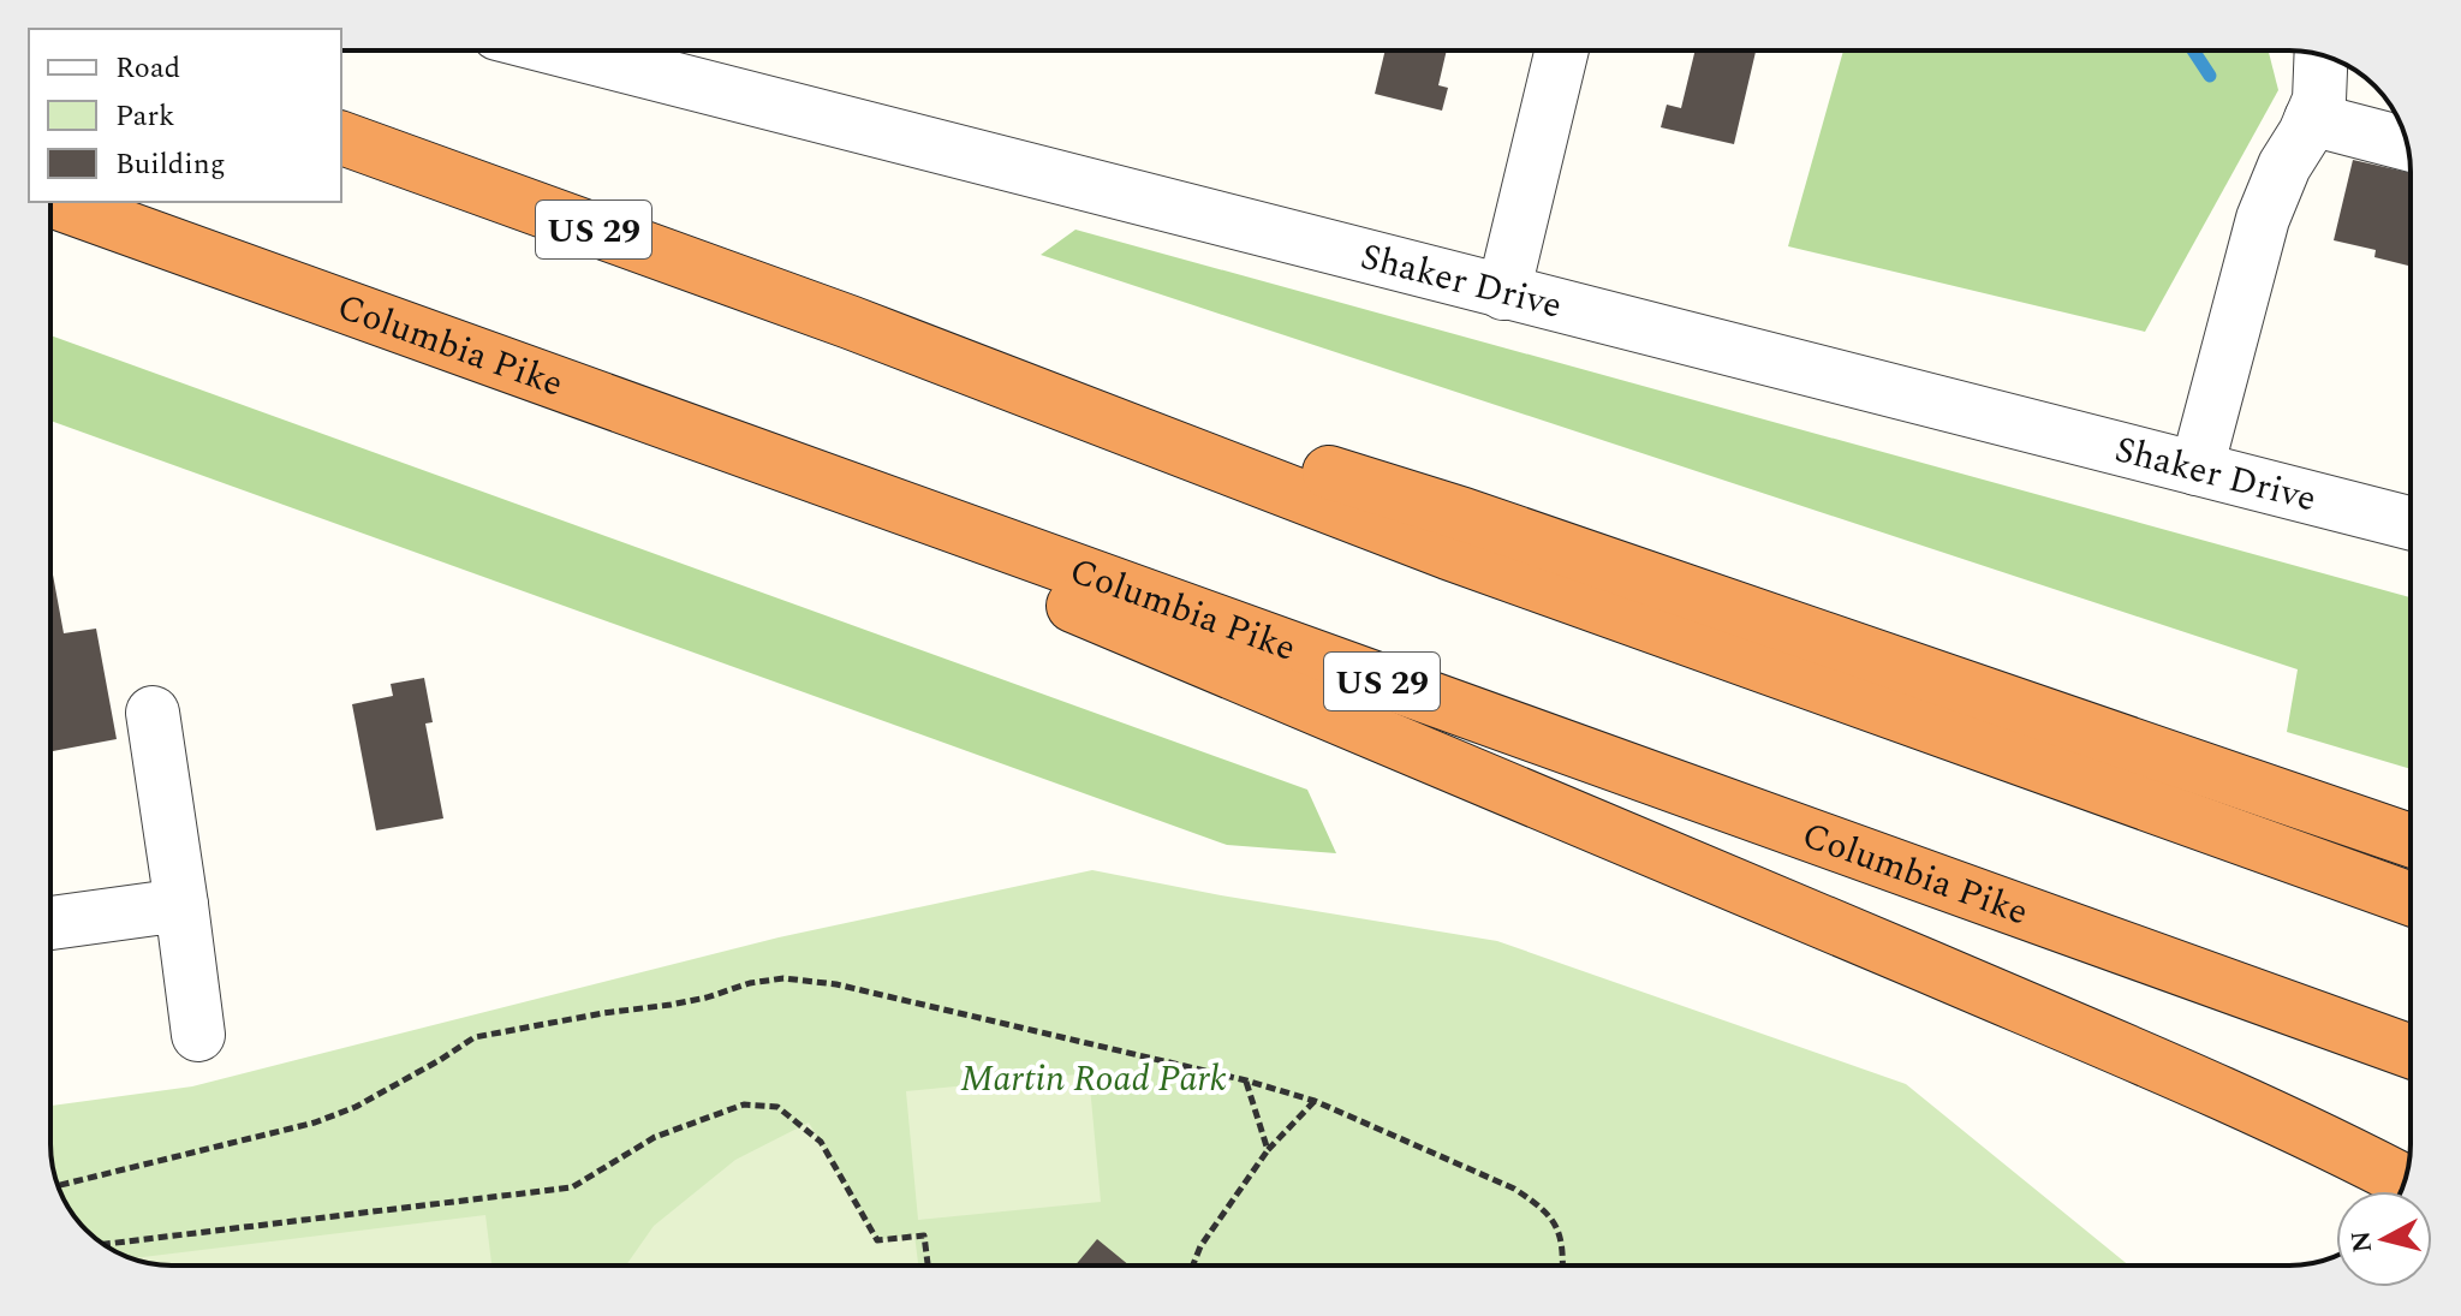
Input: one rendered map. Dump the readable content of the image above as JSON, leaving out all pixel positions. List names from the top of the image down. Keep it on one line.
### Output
{"streets":{"highway":["US 29","Columbia Pike"],"street":["Shaker Drive"]},"parks":["Martin Road Park"],"legend":["Road","Park","Building"],"north":"left"}
